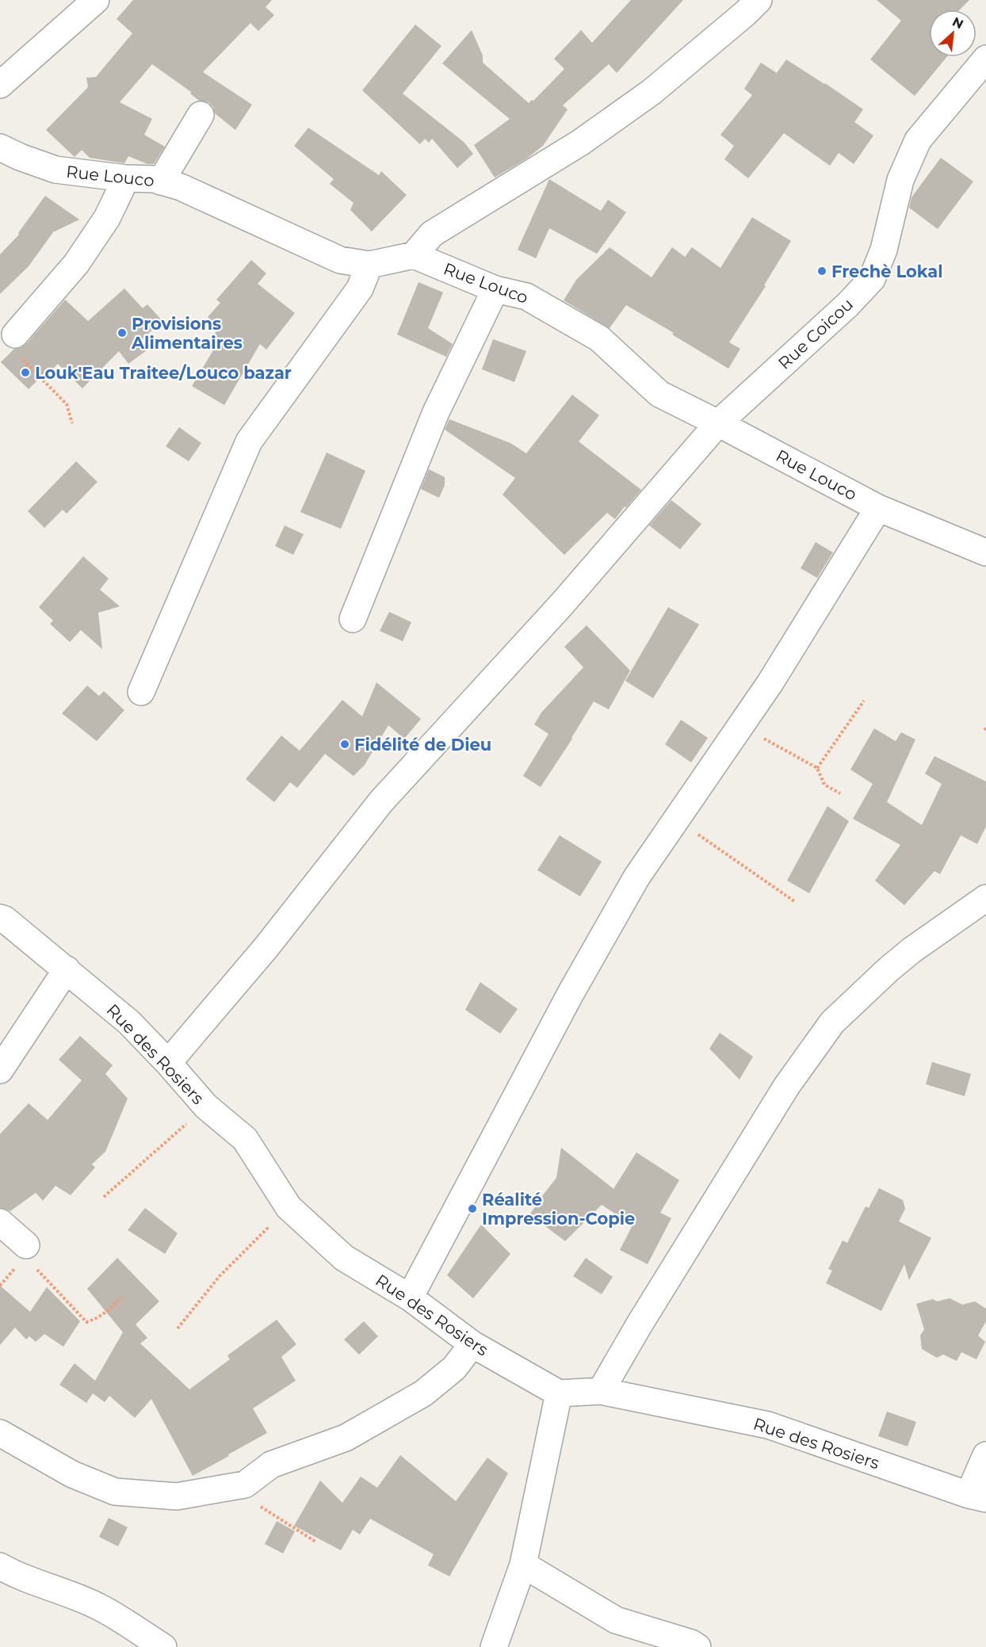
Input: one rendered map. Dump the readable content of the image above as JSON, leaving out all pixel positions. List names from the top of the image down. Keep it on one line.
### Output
{"streets":{"street":["Rue Louco","Rue Coicou","Rue des Rosiers"]},"crossings":[["Rue Louco","Rue Coicou"],["Rue Coicou","Rue des Rosiers"]],"places":["Frechè Lokal","Provisions Alimentaires","Louk'Eau Traitee/Louco bazar","Fidélité de Dieu","Réalité Impression-Copie"],"north":"top right"}
